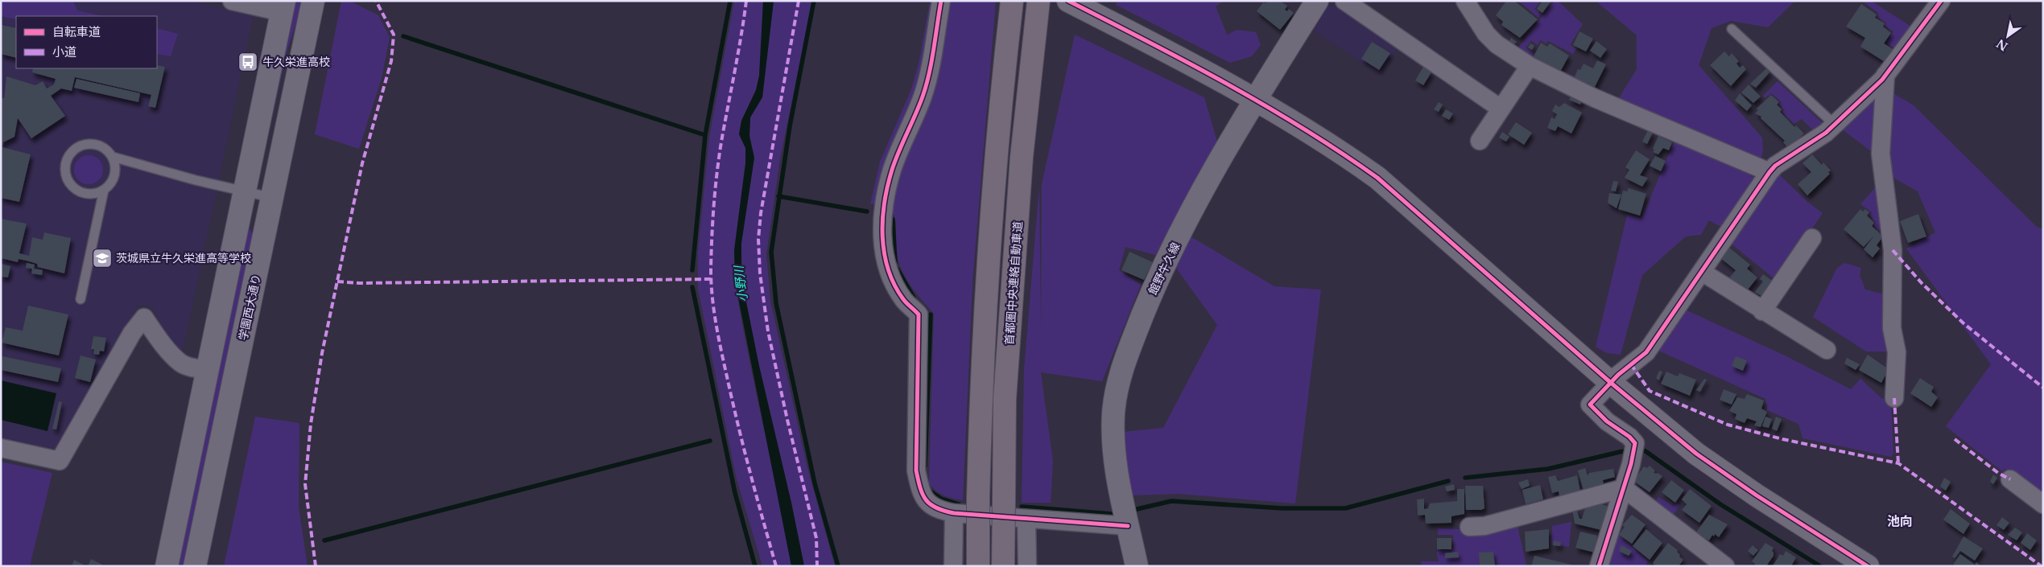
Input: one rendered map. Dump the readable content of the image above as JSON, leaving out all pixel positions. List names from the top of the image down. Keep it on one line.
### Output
{"streets":{"highway":["首都圏中央連絡自動車道"],"main road":["館野牛久線","学園西大通り"]},"districts":["池向"],"water":["小野川"],"places":{"bus stop":["牛久栄進高校"],"school or university":["茨城県立牛久栄進高等学校"]},"legend":["自転車道","小道"],"north":"bottom left"}
